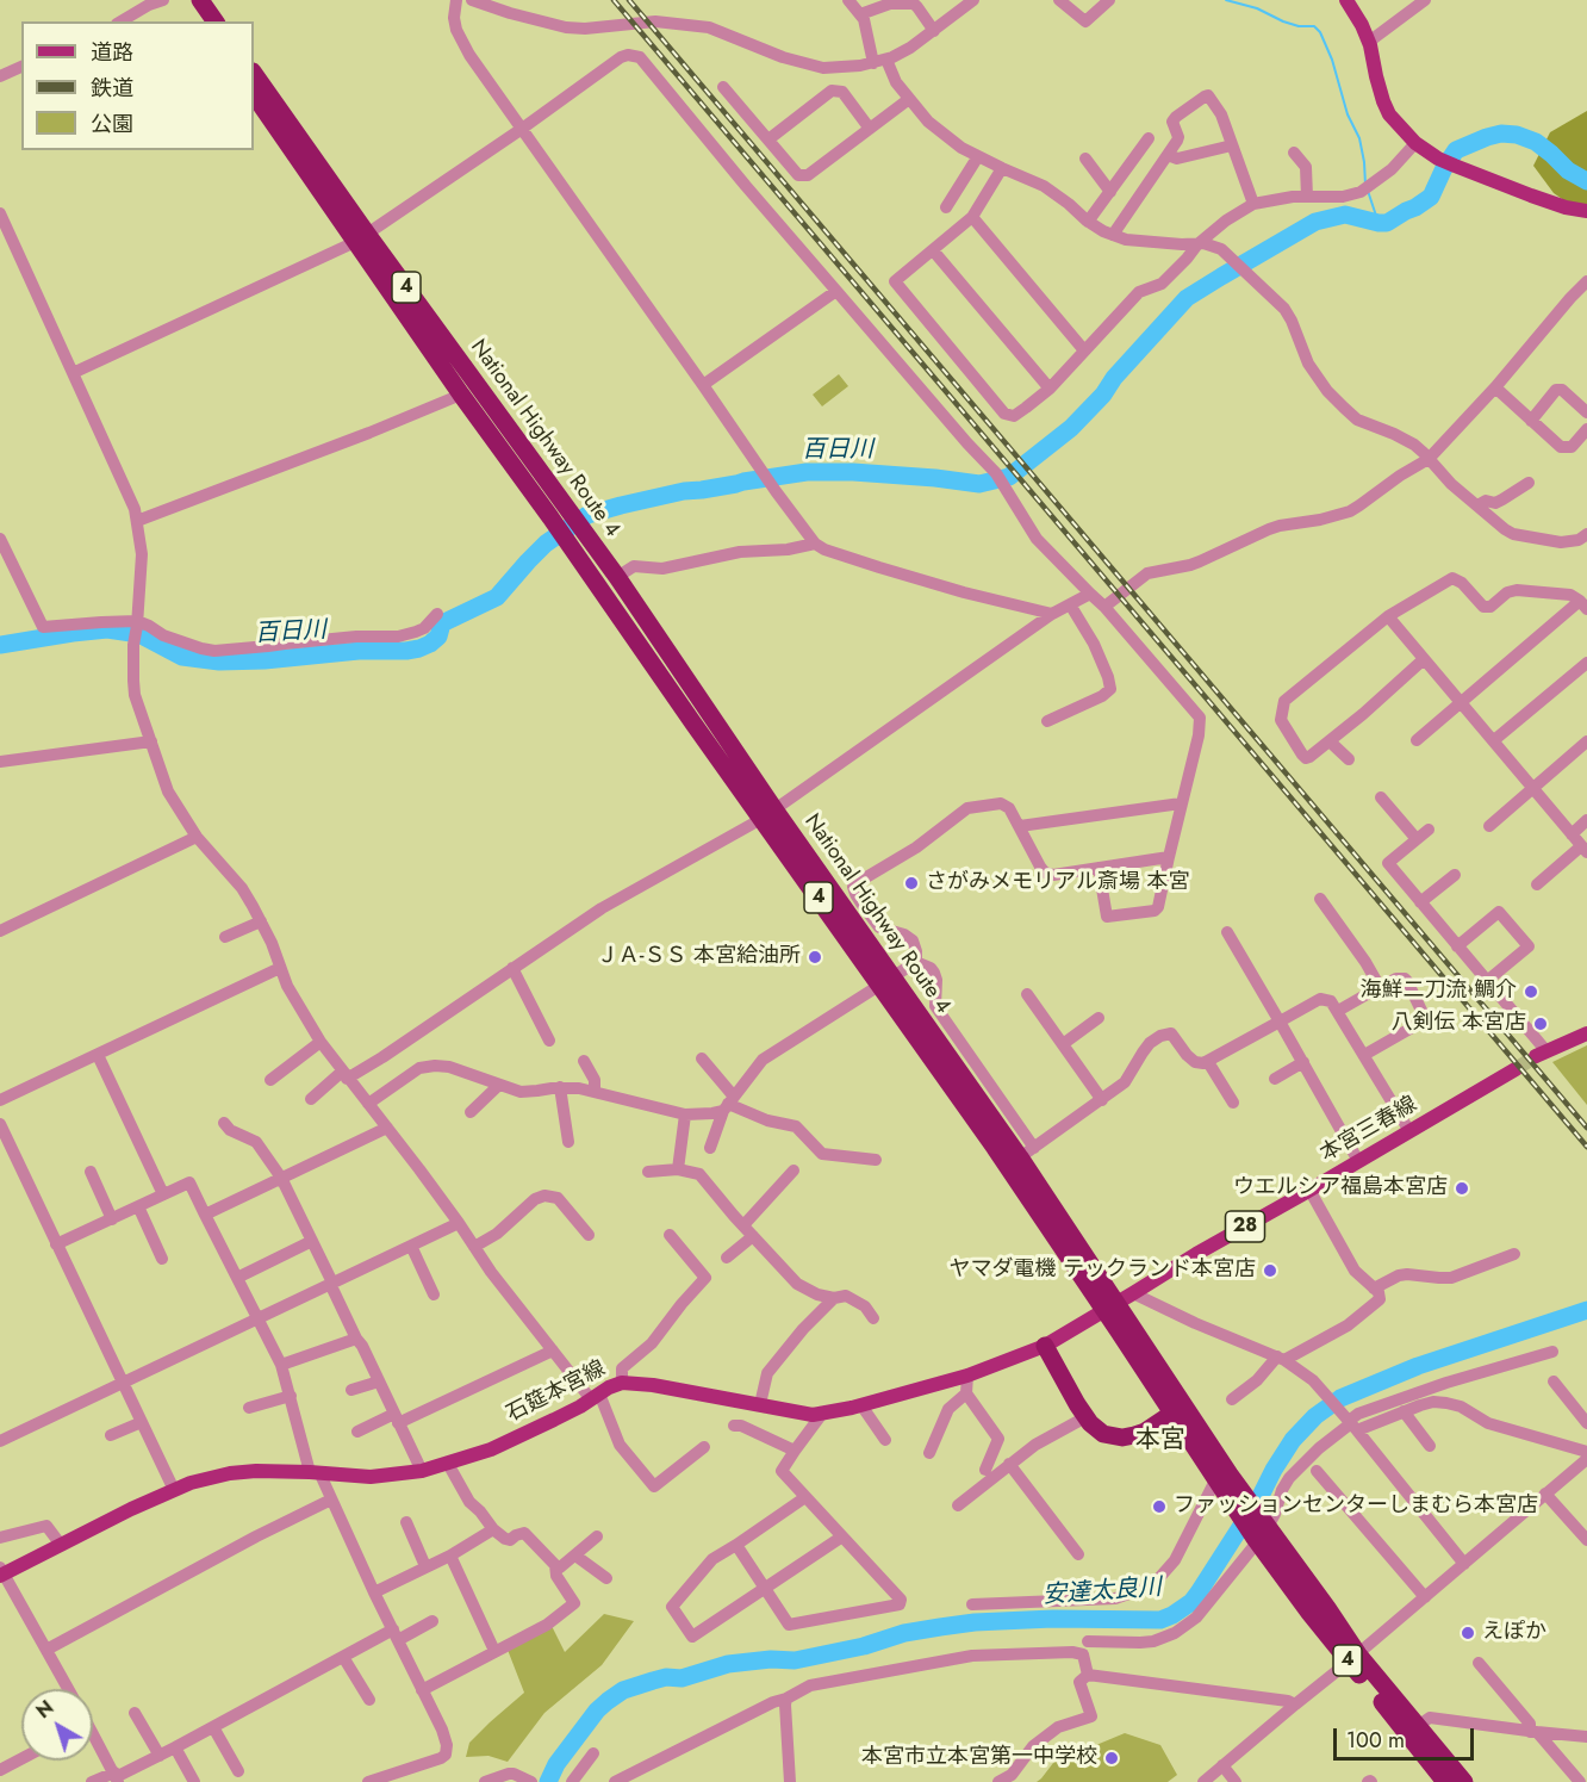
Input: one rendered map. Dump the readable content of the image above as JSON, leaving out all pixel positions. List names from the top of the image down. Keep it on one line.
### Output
{"streets":{"highway":["4","National Highway Route 4"],"main road":["本宮三春線","28","石筵本宮線"]},"crossings":[["本宮三春線","石筵本宮線"]],"districts":["本宮"],"water":["百日川","安達太良川"],"places":["さがみメモリアル斎場 本宮","ＪＡ-ＳＳ 本宮給油所","海鮮二刀流 鯛介","八剣伝 本宮店","ウエルシア福島本宮店","ヤマダ電機 テックランド本宮店","ファッションセンターしまむら本宮店","えぽか","本宮市立本宮第一中学校"],"legend":["道路","鉄道","公園"],"scale_bar":"100 m","north":"top left"}
